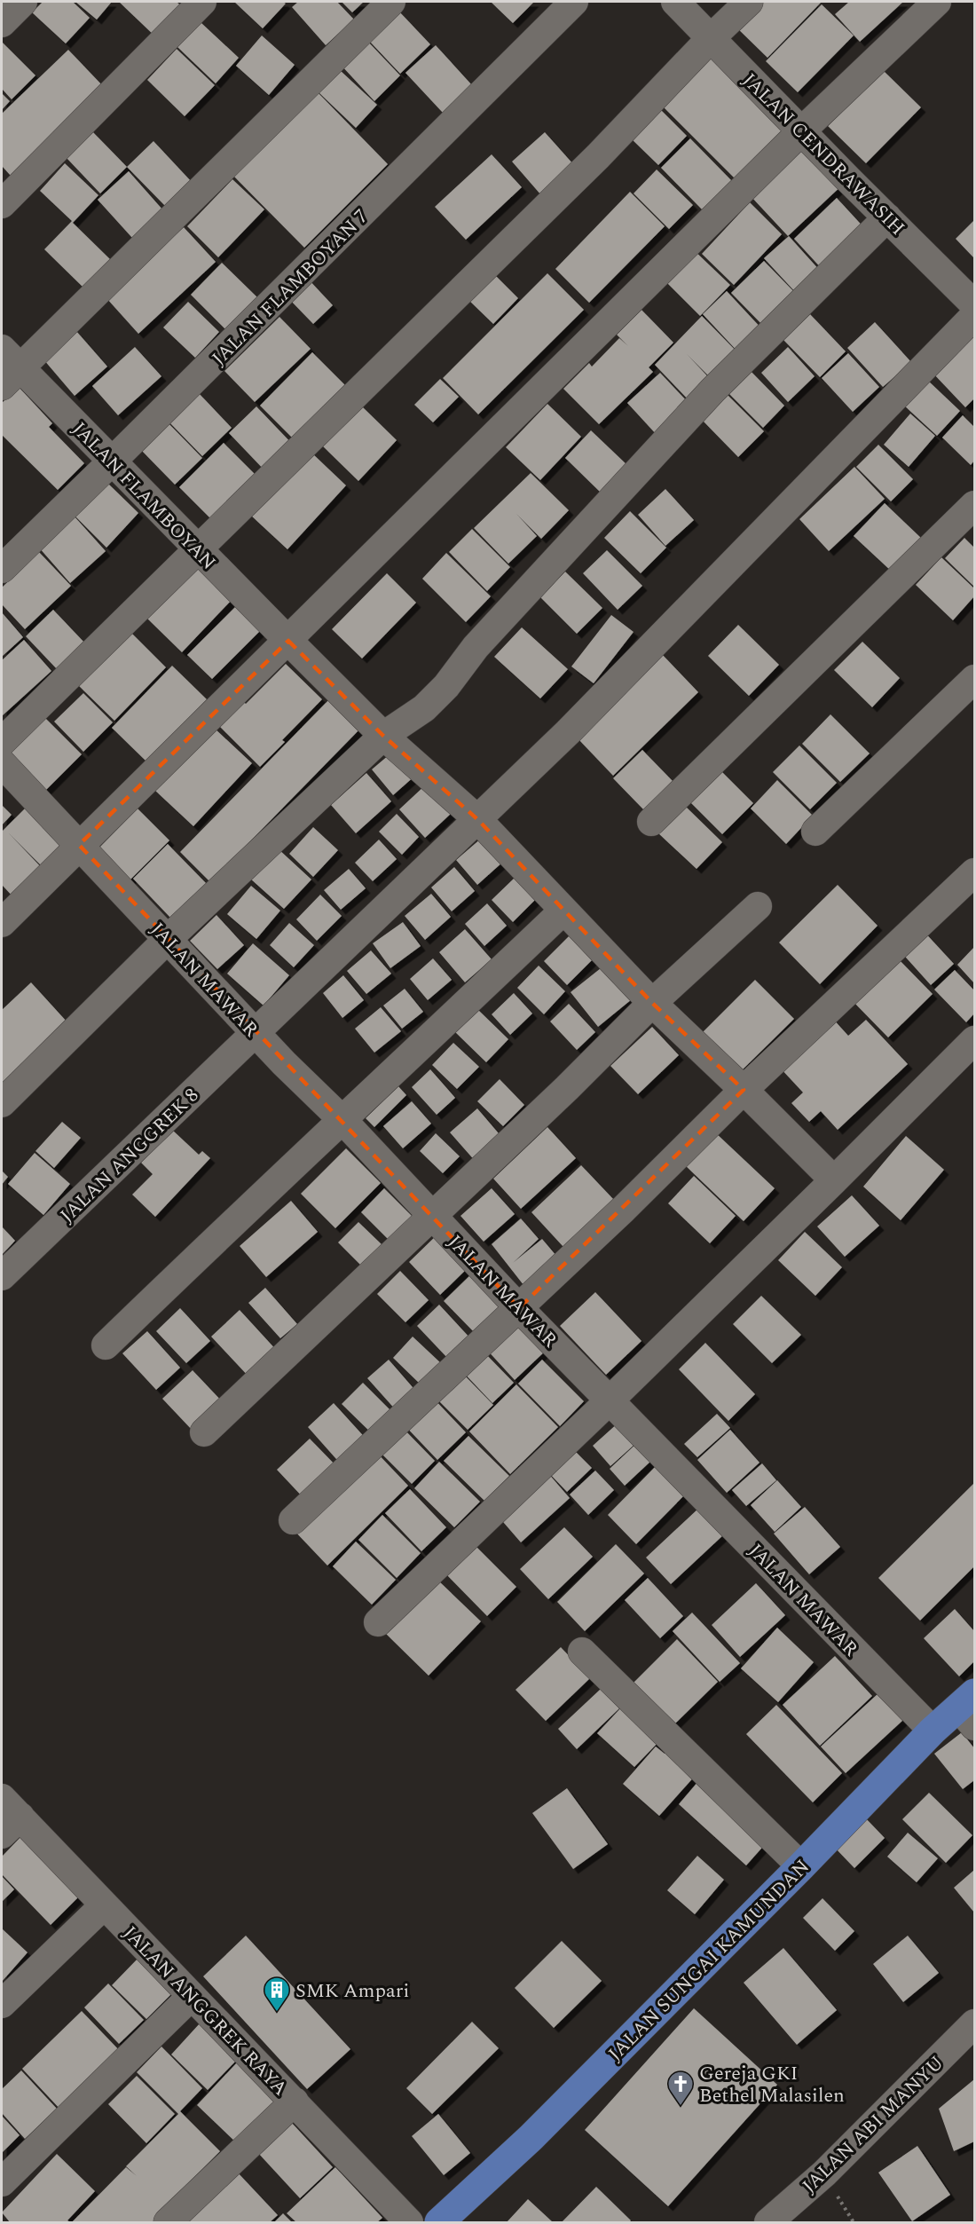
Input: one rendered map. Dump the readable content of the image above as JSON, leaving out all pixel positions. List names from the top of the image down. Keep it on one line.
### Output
{"streets":{"main road":["JALAN SUNGAI KAMUNDAN"],"street":["JALAN CENDRAWASIH","JALAN FLAMBOYAN 7","JALAN FLAMBOYAN","JALAN MAWAR","JALAN ANGGREK 8","JALAN ANGGREK RAYA","JALAN ABI MANYU"]},"crossings":[["JALAN FLAMBOYAN 7","JALAN FLAMBOYAN"],["JALAN FLAMBOYAN","JALAN ANGGREK 8"],["JALAN MAWAR","JALAN ANGGREK 8"],["JALAN MAWAR","JALAN SUNGAI KAMUNDAN"]],"places":{"building":["SMK Ampari"],"church":["Gereja GKI Bethel Malasilen"]}}
